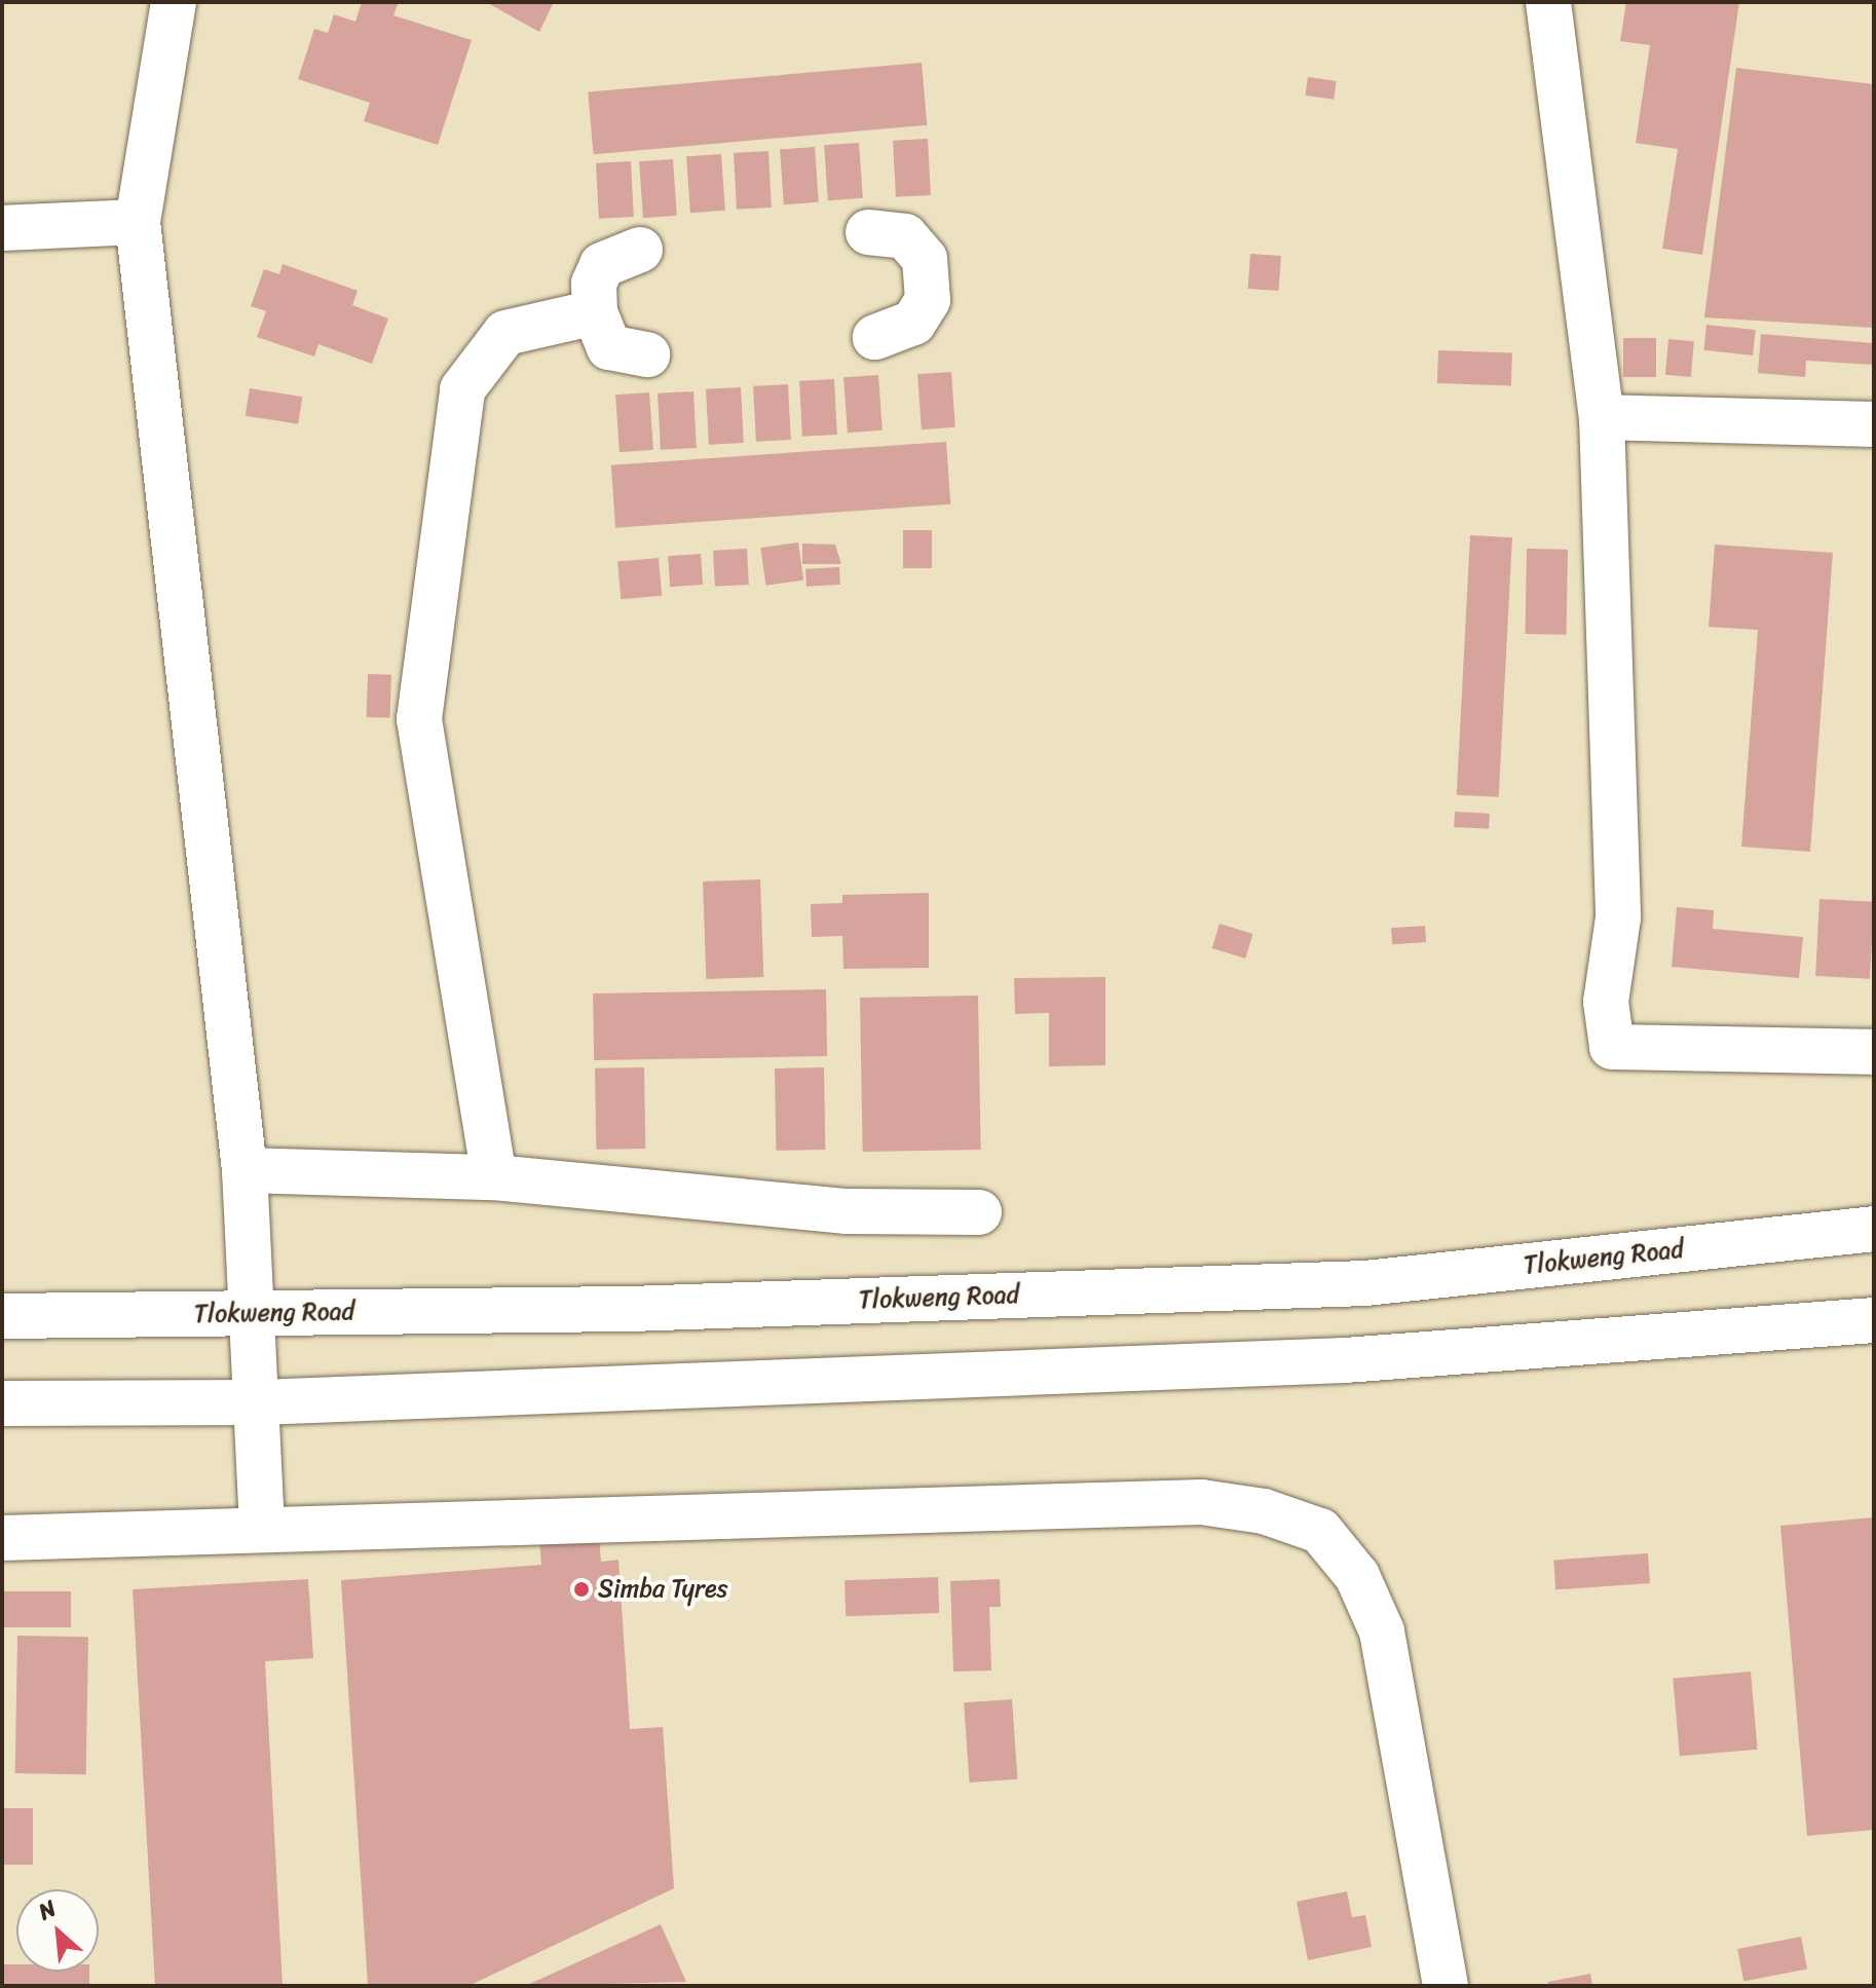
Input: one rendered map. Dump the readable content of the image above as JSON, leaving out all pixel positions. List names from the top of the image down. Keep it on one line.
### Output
{"streets":{"main road":["Tlokweng Road"]},"places":["Simba Tyres"],"north":"top left"}
